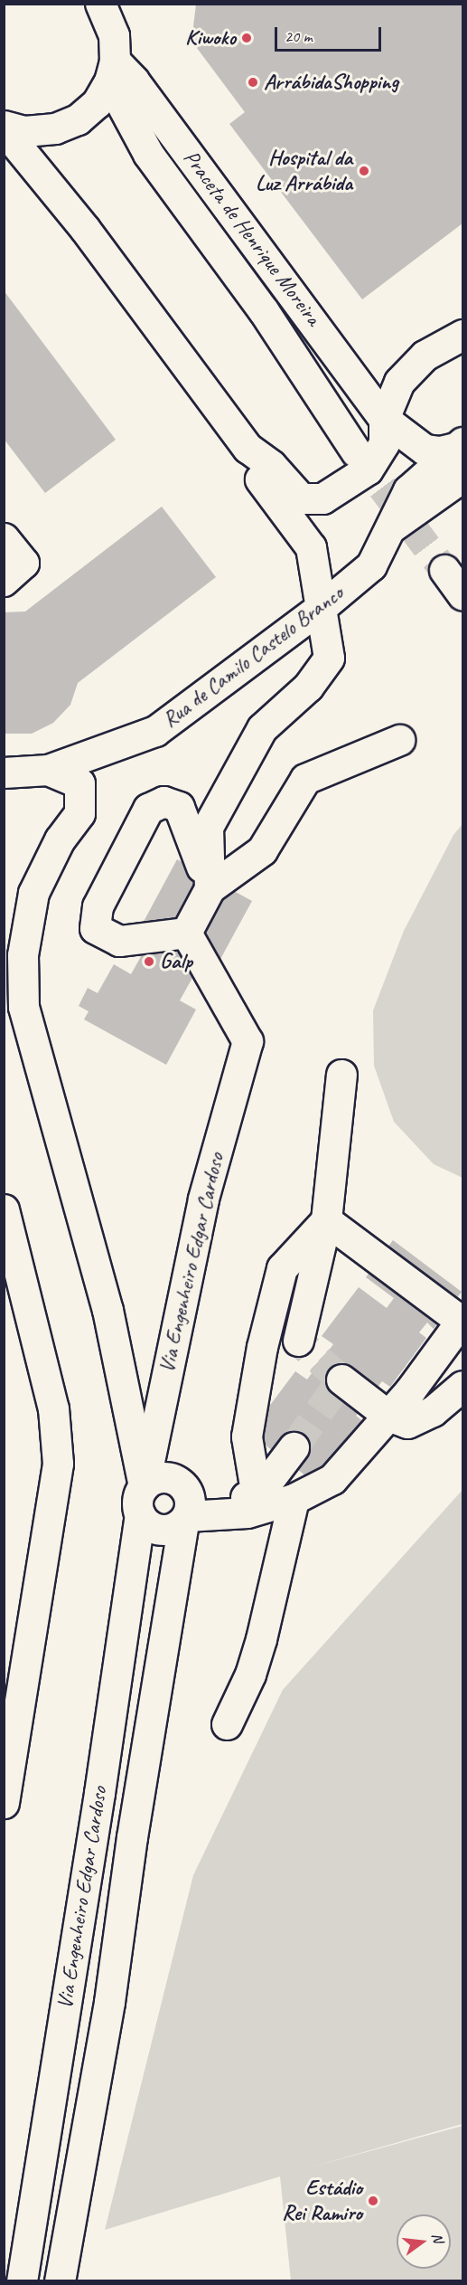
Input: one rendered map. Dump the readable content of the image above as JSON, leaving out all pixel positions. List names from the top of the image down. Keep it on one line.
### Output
{"streets":{"main road":["Praceta de Henrique Moreira","Rua de Camilo Castelo Branco","Via Engenheiro Edgar Cardoso"]},"places":["Kiwoko","ArrábidaShopping","Hospital da Luz Arrábida","Galp","Estádio Rei Ramiro"],"scale_bar":"20 m","north":"right"}
